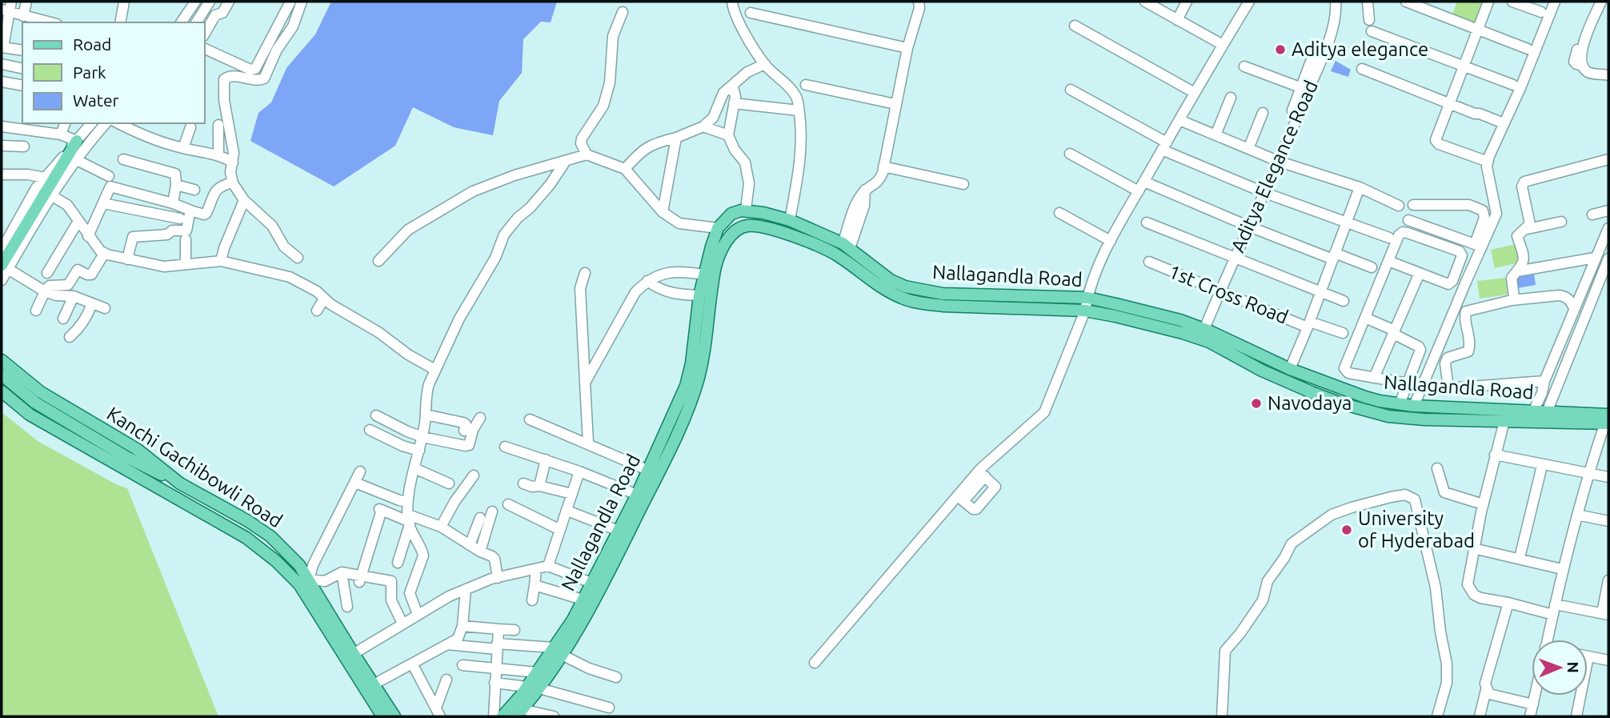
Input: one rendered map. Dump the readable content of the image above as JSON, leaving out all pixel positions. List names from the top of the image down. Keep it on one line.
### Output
{"streets":{"main road":["Nallagandla Road","Kanchi Gachibowli Road"],"street":["Aditya Elegance Road","1st Cross Road"]},"crossings":[["Aditya Elegance Road","Nallagandla Road"],["Aditya Elegance Road","1st Cross Road"]],"places":["Aditya elegance","Navodaya","University of Hyderabad"],"legend":["Road","Park","Water"],"north":"right"}
